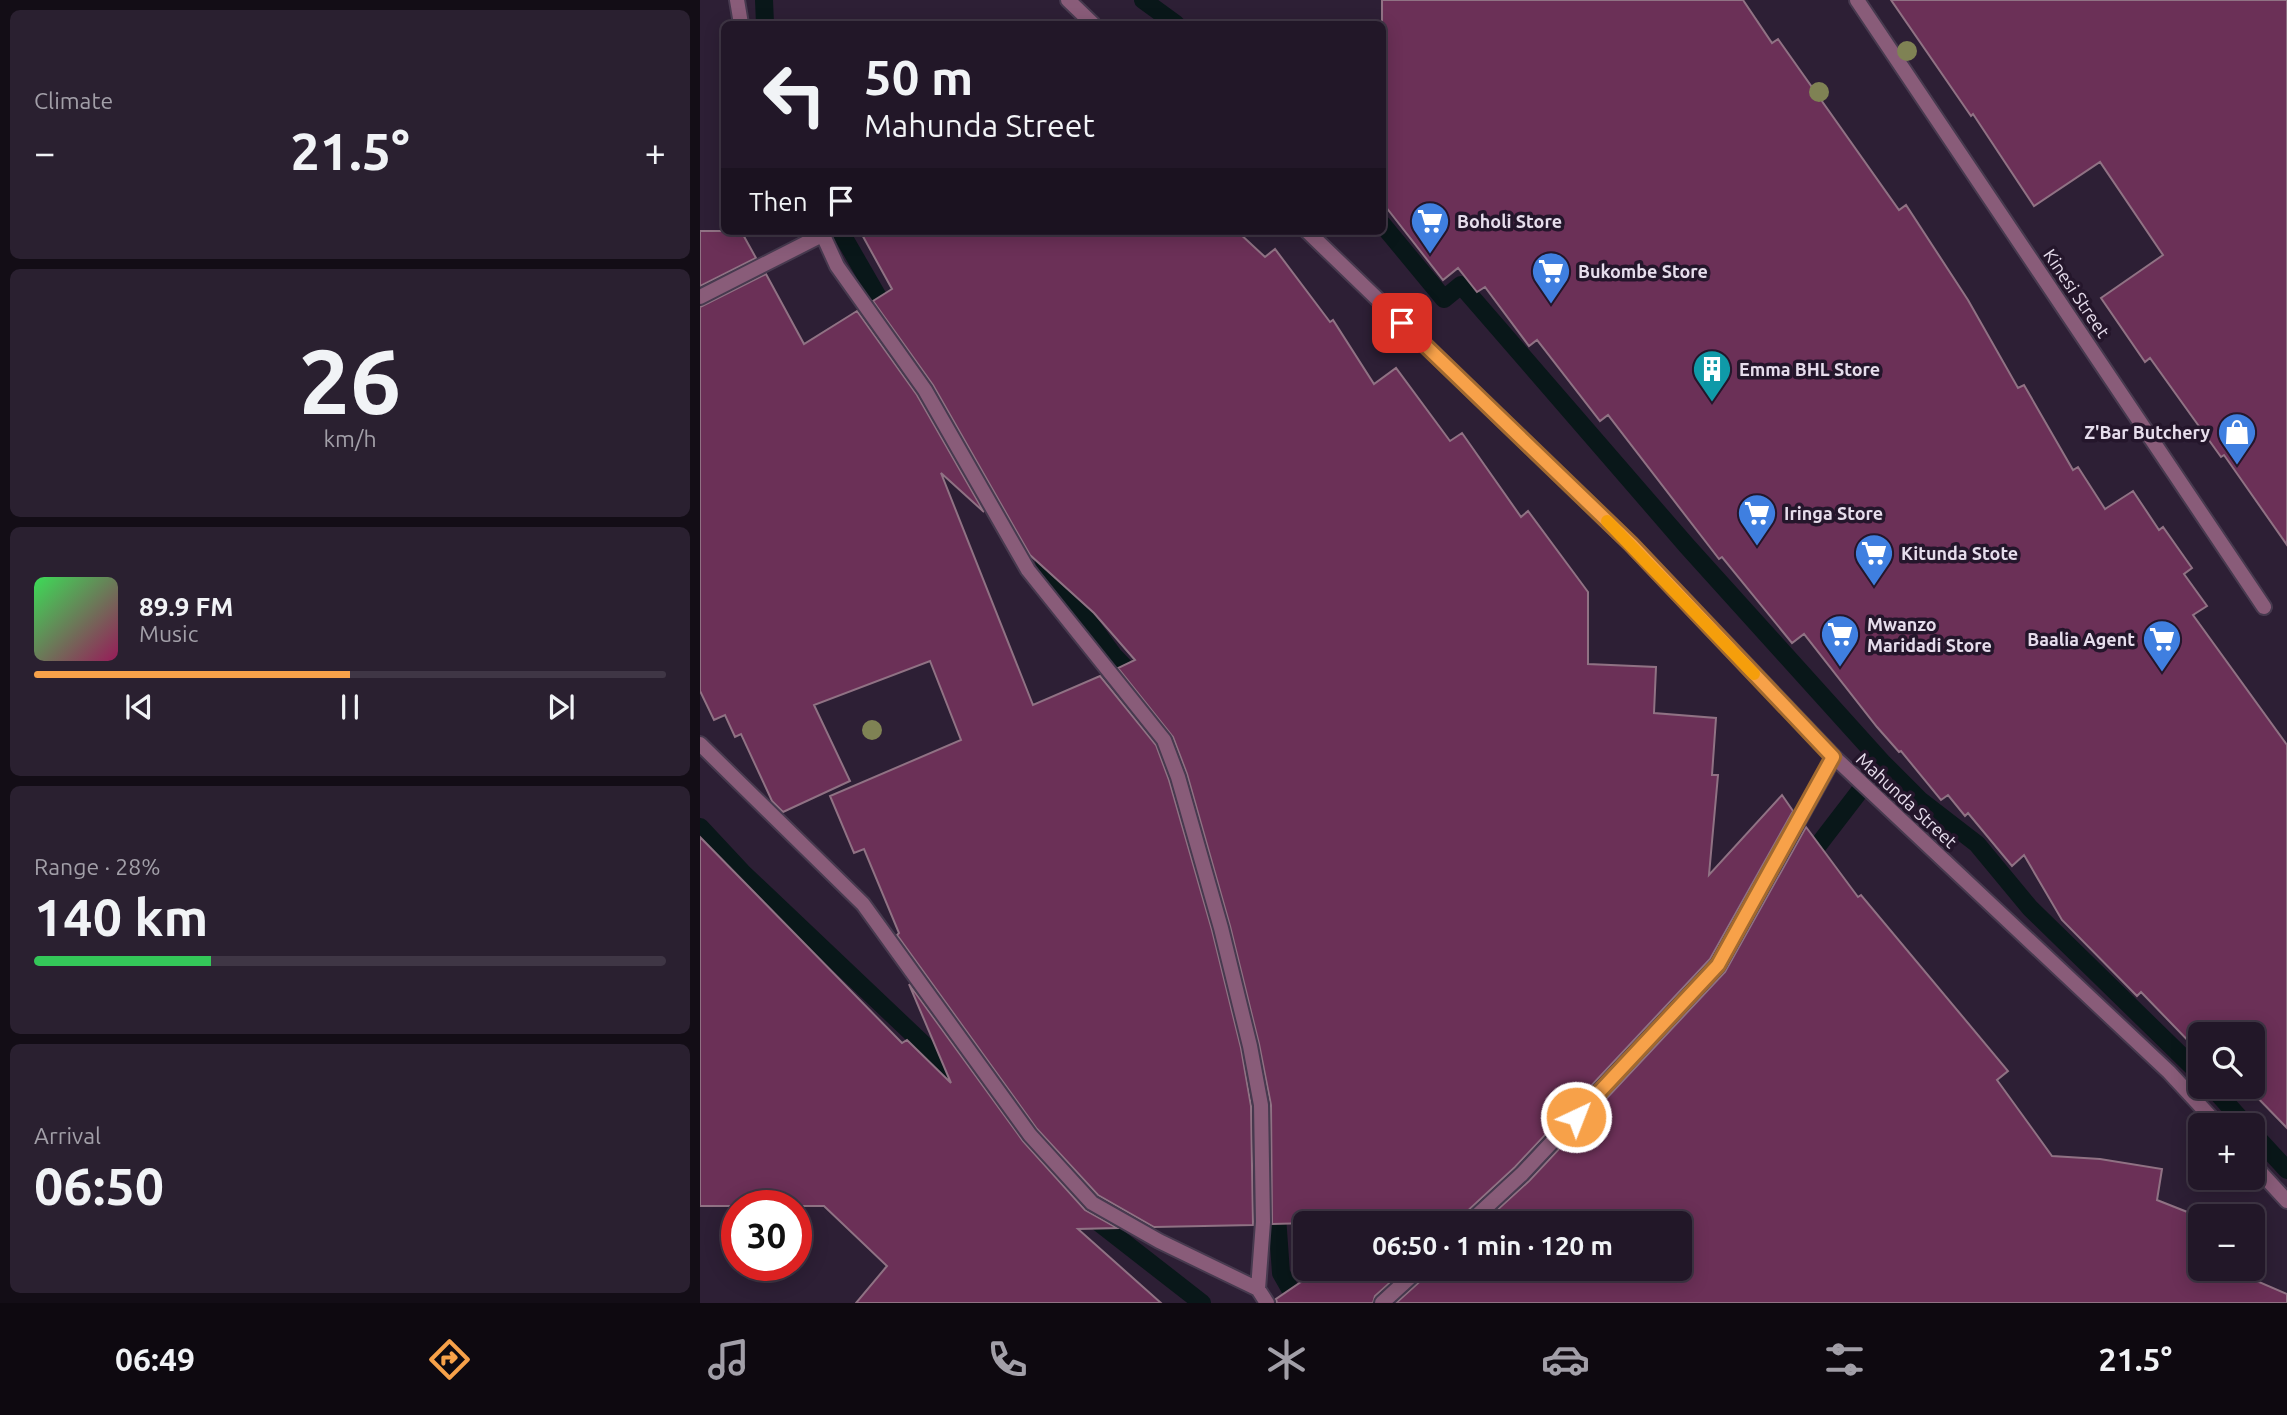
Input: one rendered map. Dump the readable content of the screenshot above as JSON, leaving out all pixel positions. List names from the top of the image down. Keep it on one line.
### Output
{"streets":{"street":["Kinesi Street","Mahunda Street"]},"places":{"supermarket":["Boholi Store","Bukombe Store","Iringa Store","Kitunda Stote","Mwanzo Maridadi Store","Baalia Agent"],"building":["Emma BHL Store"],"shop":["Z'Bar Butchery"]},"page":{"tile":["Climate",["26","km/h"],["Range · 28%","140 km"],["Arrival","06:50"]],"turn":["50 m","Mahunda Street"],"heat":["−","21.5°","+"],"then":"Then","song":["89.9 FM","Music"],"map_buttons":["+","−"],"limit":"30","trip":"06:50 · 1 min · 120 m","tabs":["06:49","21.5°"]}}
